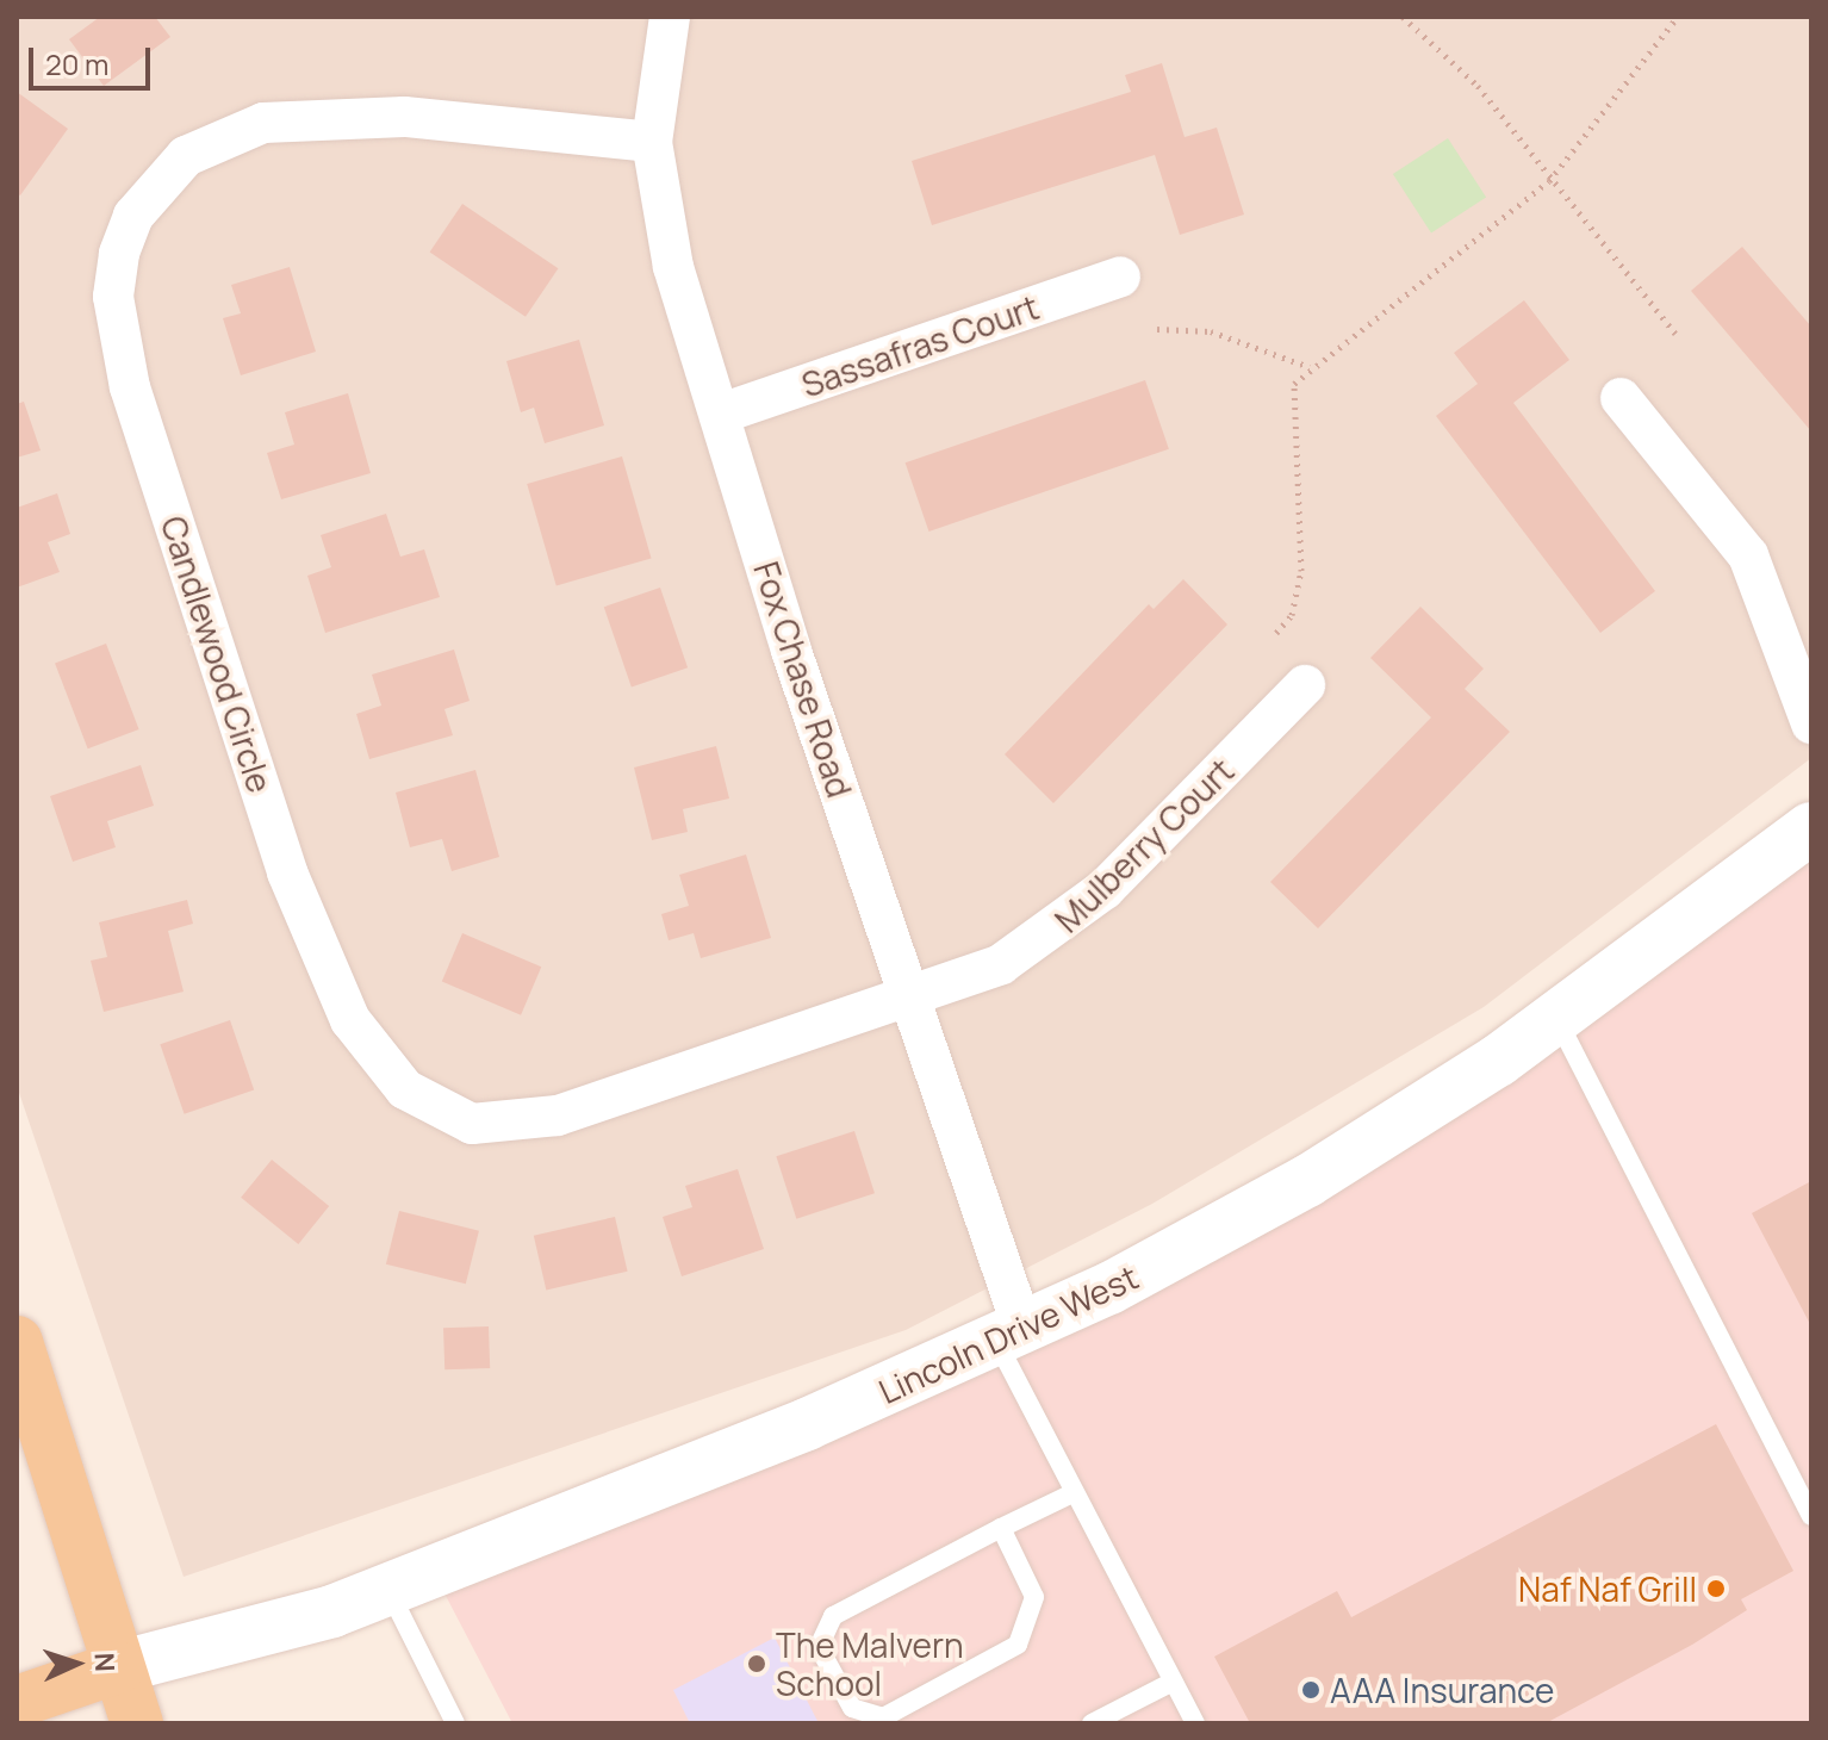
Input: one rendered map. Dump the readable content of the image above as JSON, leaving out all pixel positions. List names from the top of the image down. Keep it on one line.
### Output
{"streets":{"street":["Sassafras Court","Candlewood Circle","Fox Chase Road","Mulberry Court","Lincoln Drive West"]},"crossings":[["Sassafras Court","Fox Chase Road"],["Candlewood Circle","Fox Chase Road"],["Candlewood Circle","Mulberry Court"],["Fox Chase Road","Mulberry Court"],["Fox Chase Road","Lincoln Drive West"]],"places":["Naf Naf Grill","The Malvern School","AAA Insurance"],"scale_bar":"20 m","north":"right"}
